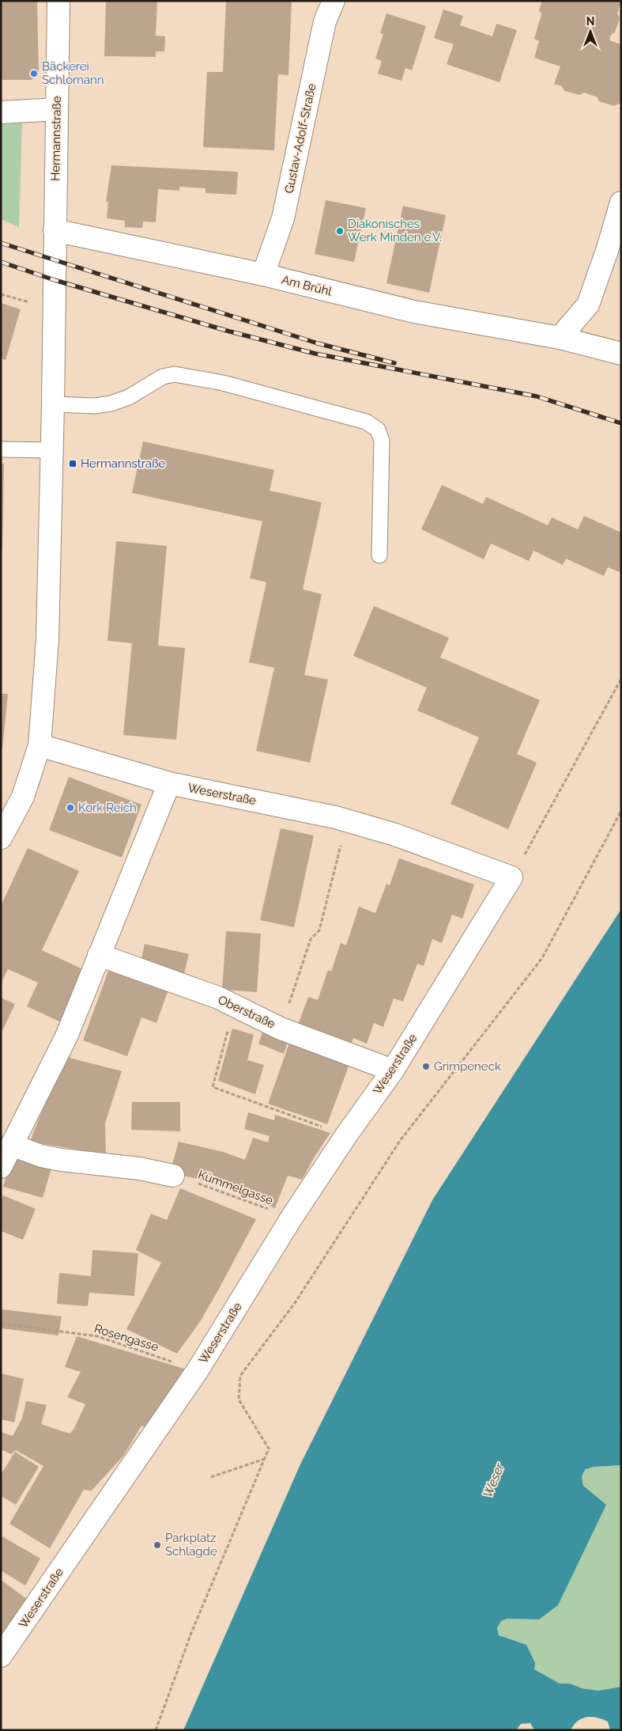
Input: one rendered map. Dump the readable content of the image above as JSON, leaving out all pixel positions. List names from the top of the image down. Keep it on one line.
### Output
{"streets":{"street":["Hermannstraße","Gustav-Adolf-Straße","Am Brühl","Weserstraße","Oberstraße"],"path":["Kümmelgasse","Rosengasse"]},"crossings":[["Hermannstraße","Am Brühl"],["Hermannstraße","Weserstraße"],["Gustav-Adolf-Straße","Am Brühl"],["Weserstraße","Oberstraße"],["Weserstraße","Kümmelgasse"],["Weserstraße","Rosengasse"]],"water":["Weser"],"places":{"other":["Bäckerei Schlomann","Diakonisches Werk Minden e.V.","Kork Reich","Grimpeneck","Parkplatz Schlagde"],"transit":["Hermannstraße"]},"north":"top"}
